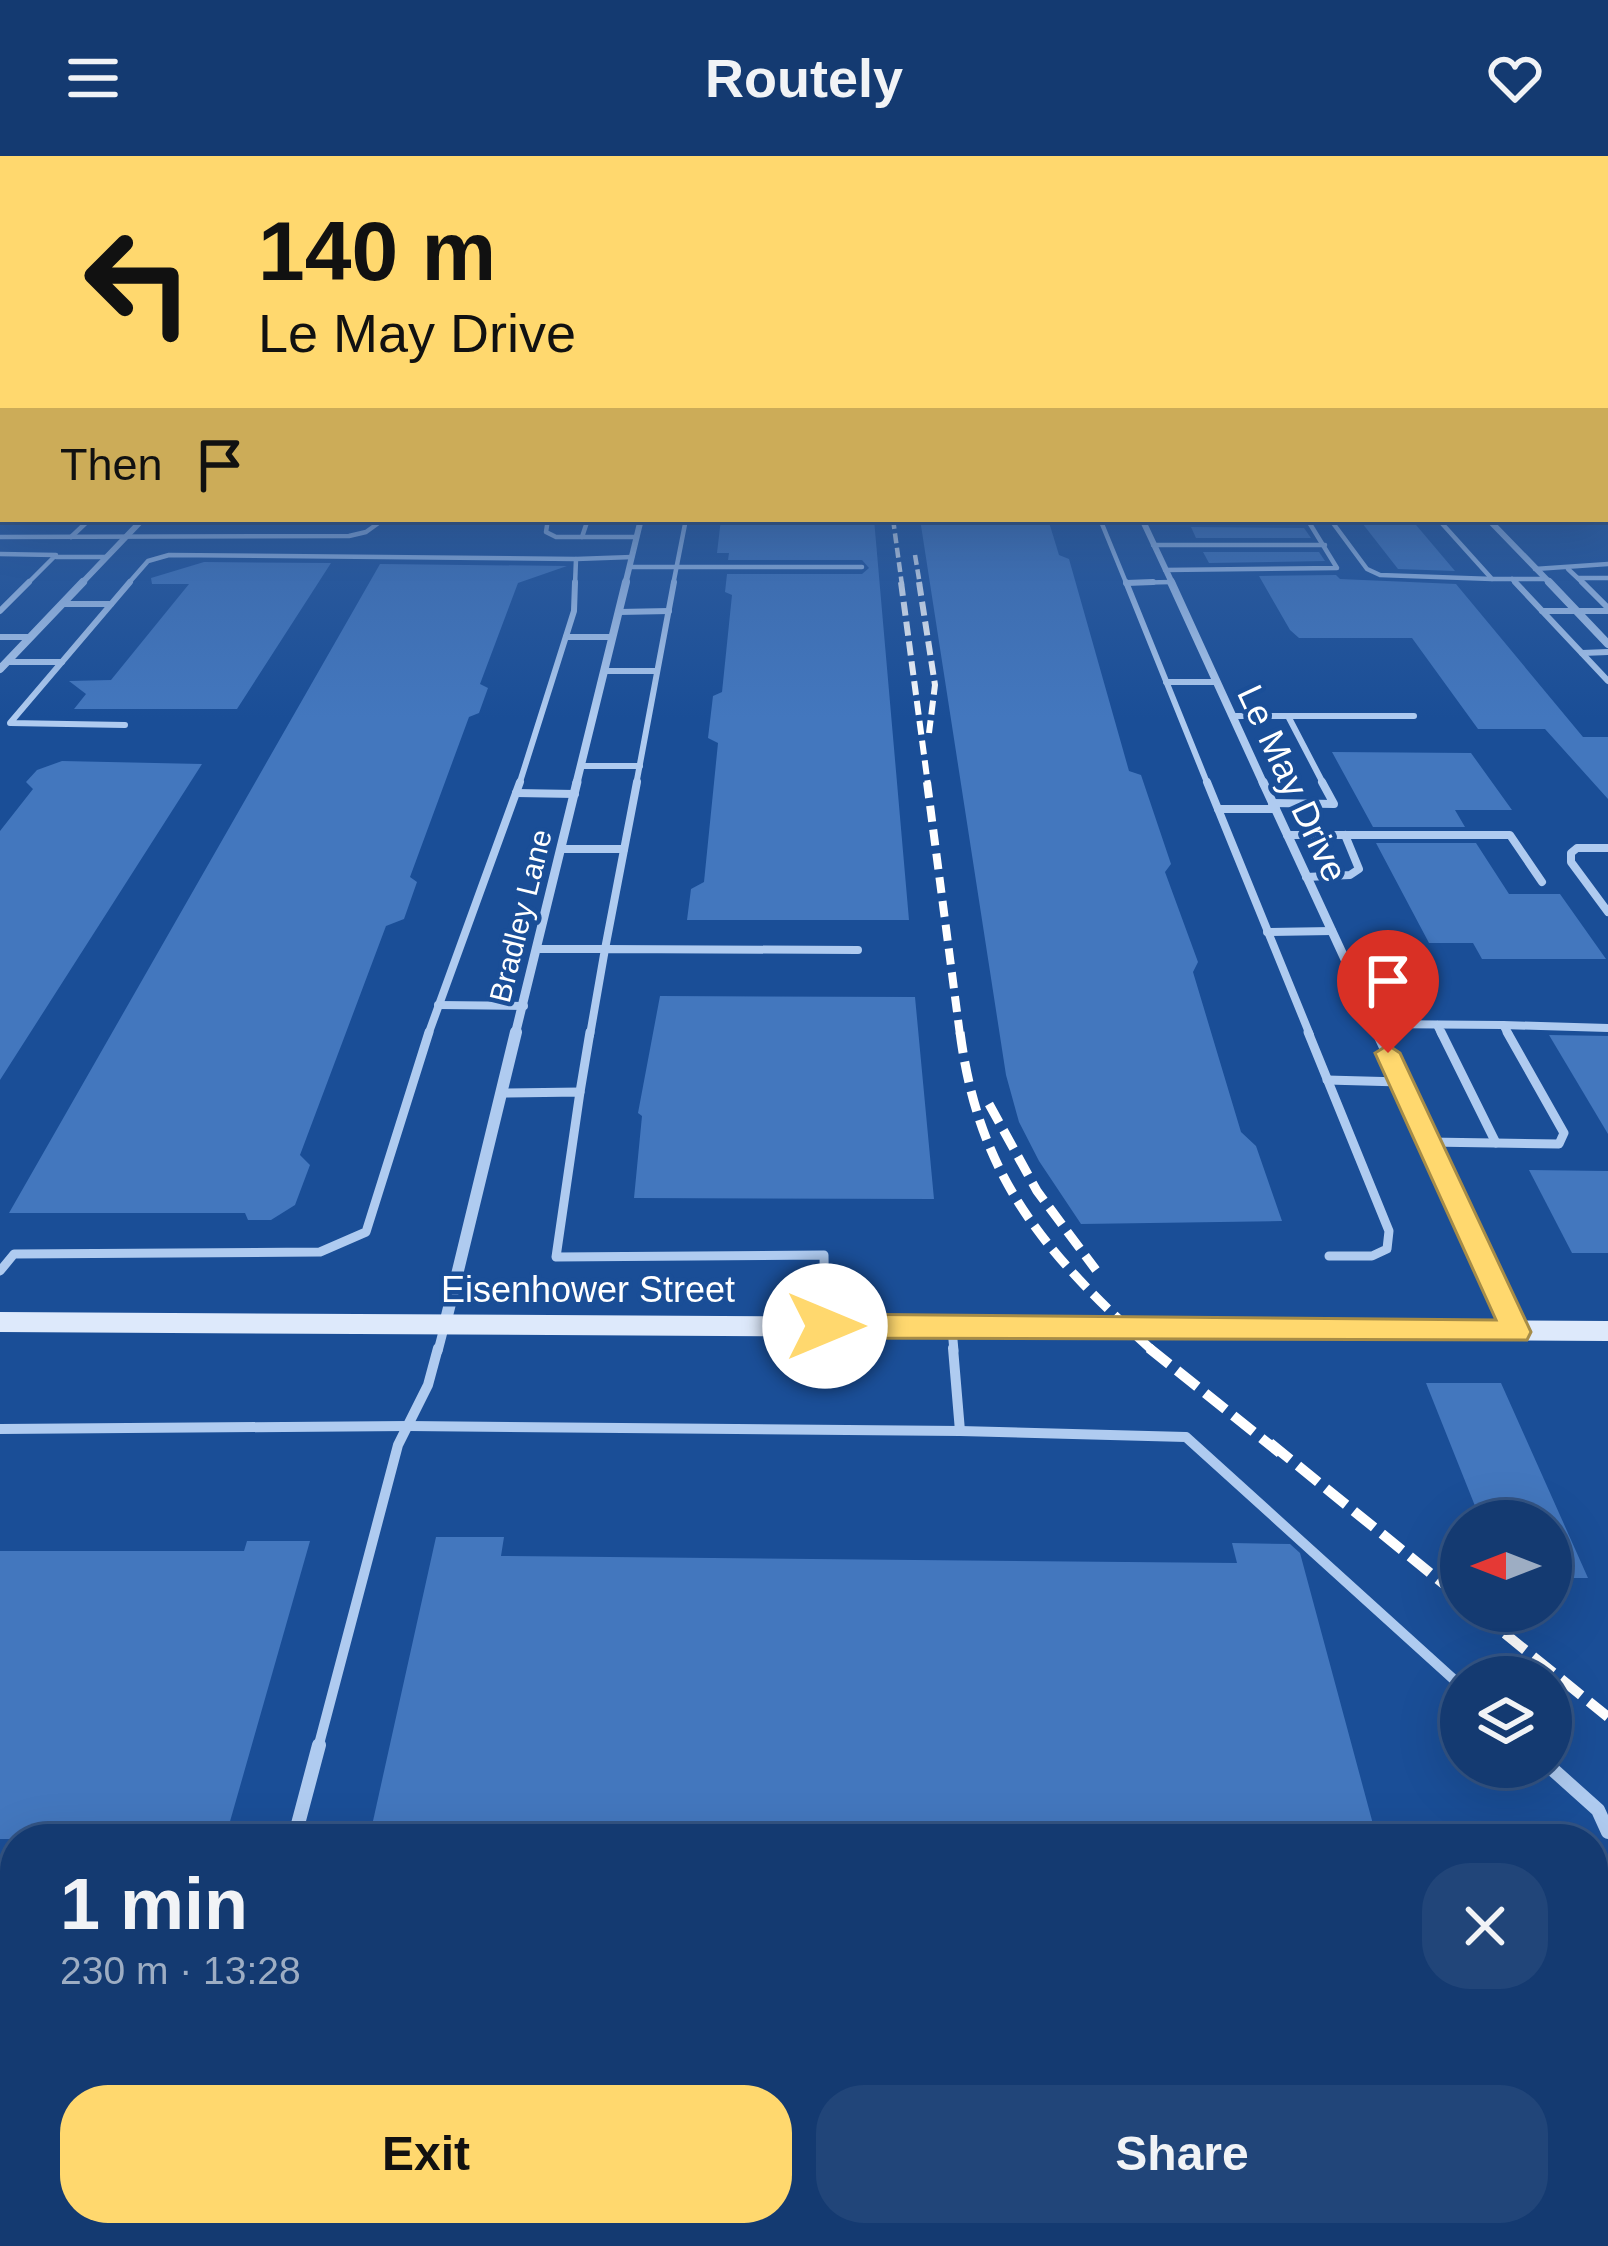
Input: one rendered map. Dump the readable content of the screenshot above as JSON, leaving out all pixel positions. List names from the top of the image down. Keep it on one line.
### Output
{"streets":{"street":["Le May Drive","Bradley Lane","Eisenhower Street"]},"crossings":[["Le May Drive","Eisenhower Street"],["Bradley Lane","Eisenhower Street"]],"north":"left","page":{"header":"Routely","turn":["140 m","Le May Drive"],"then":"Then","heading":["1 min","230 m · 13:28"],"buttons":["Exit","Share"]}}
